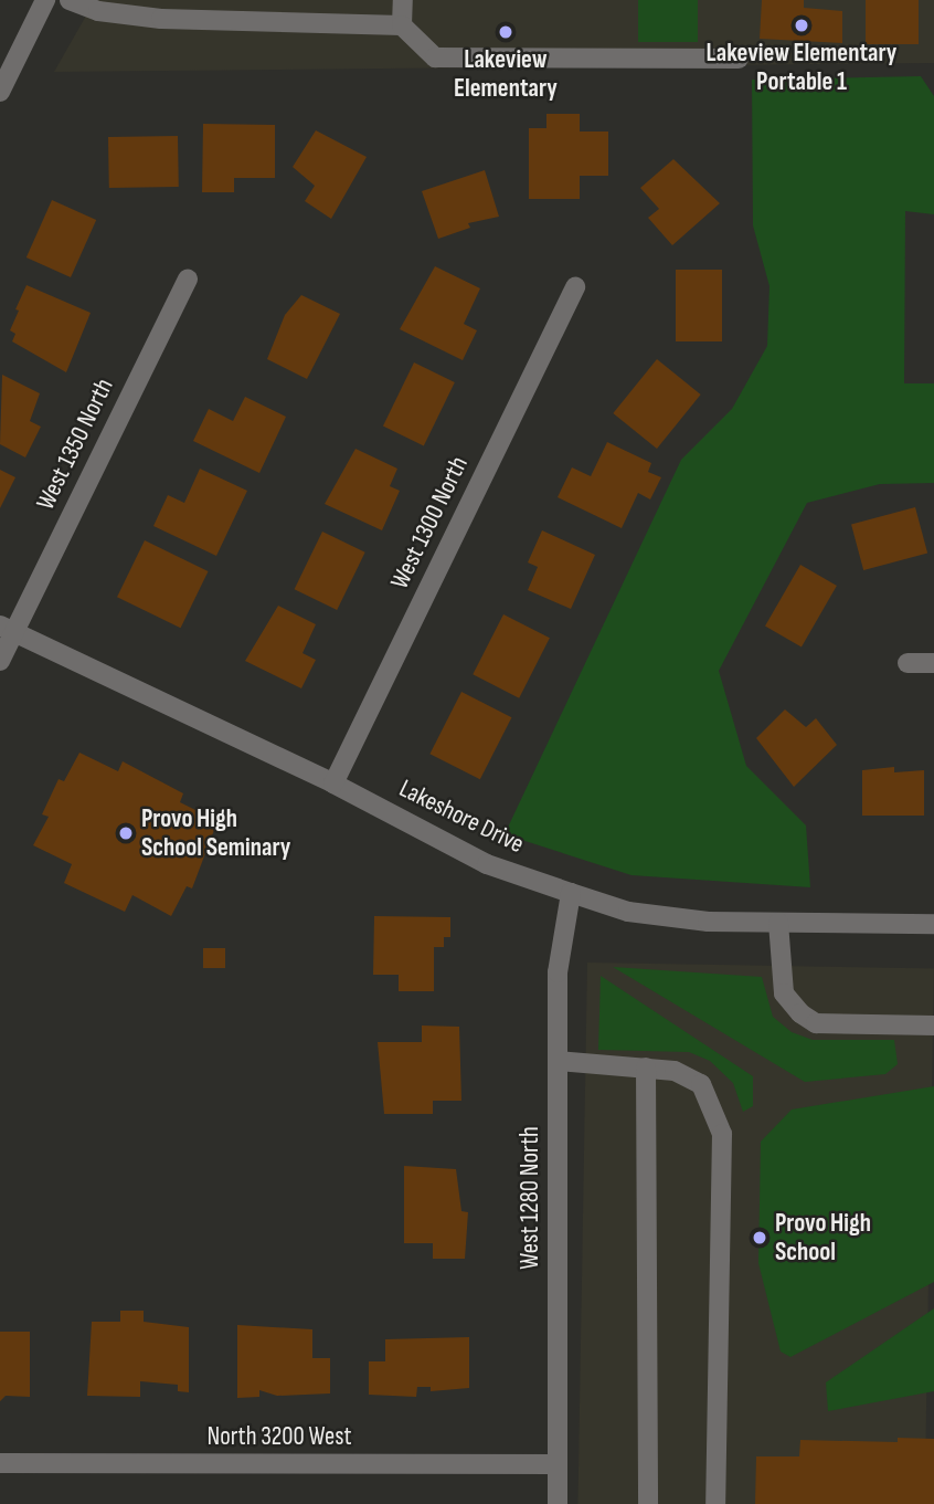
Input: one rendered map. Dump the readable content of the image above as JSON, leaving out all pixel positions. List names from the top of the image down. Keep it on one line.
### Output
{"streets":{"street":["West 1350 North","West 1300 North","Lakeshore Drive","West 1280 North","North 3200 West"]},"crossings":[["West 1350 North","Lakeshore Drive"],["West 1300 North","Lakeshore Drive"],["Lakeshore Drive","West 1280 North"],["West 1280 North","North 3200 West"]],"places":["Lakeview Elementary Portable 1","Lakeview Elementary","Provo High School Seminary","Provo High School"]}
